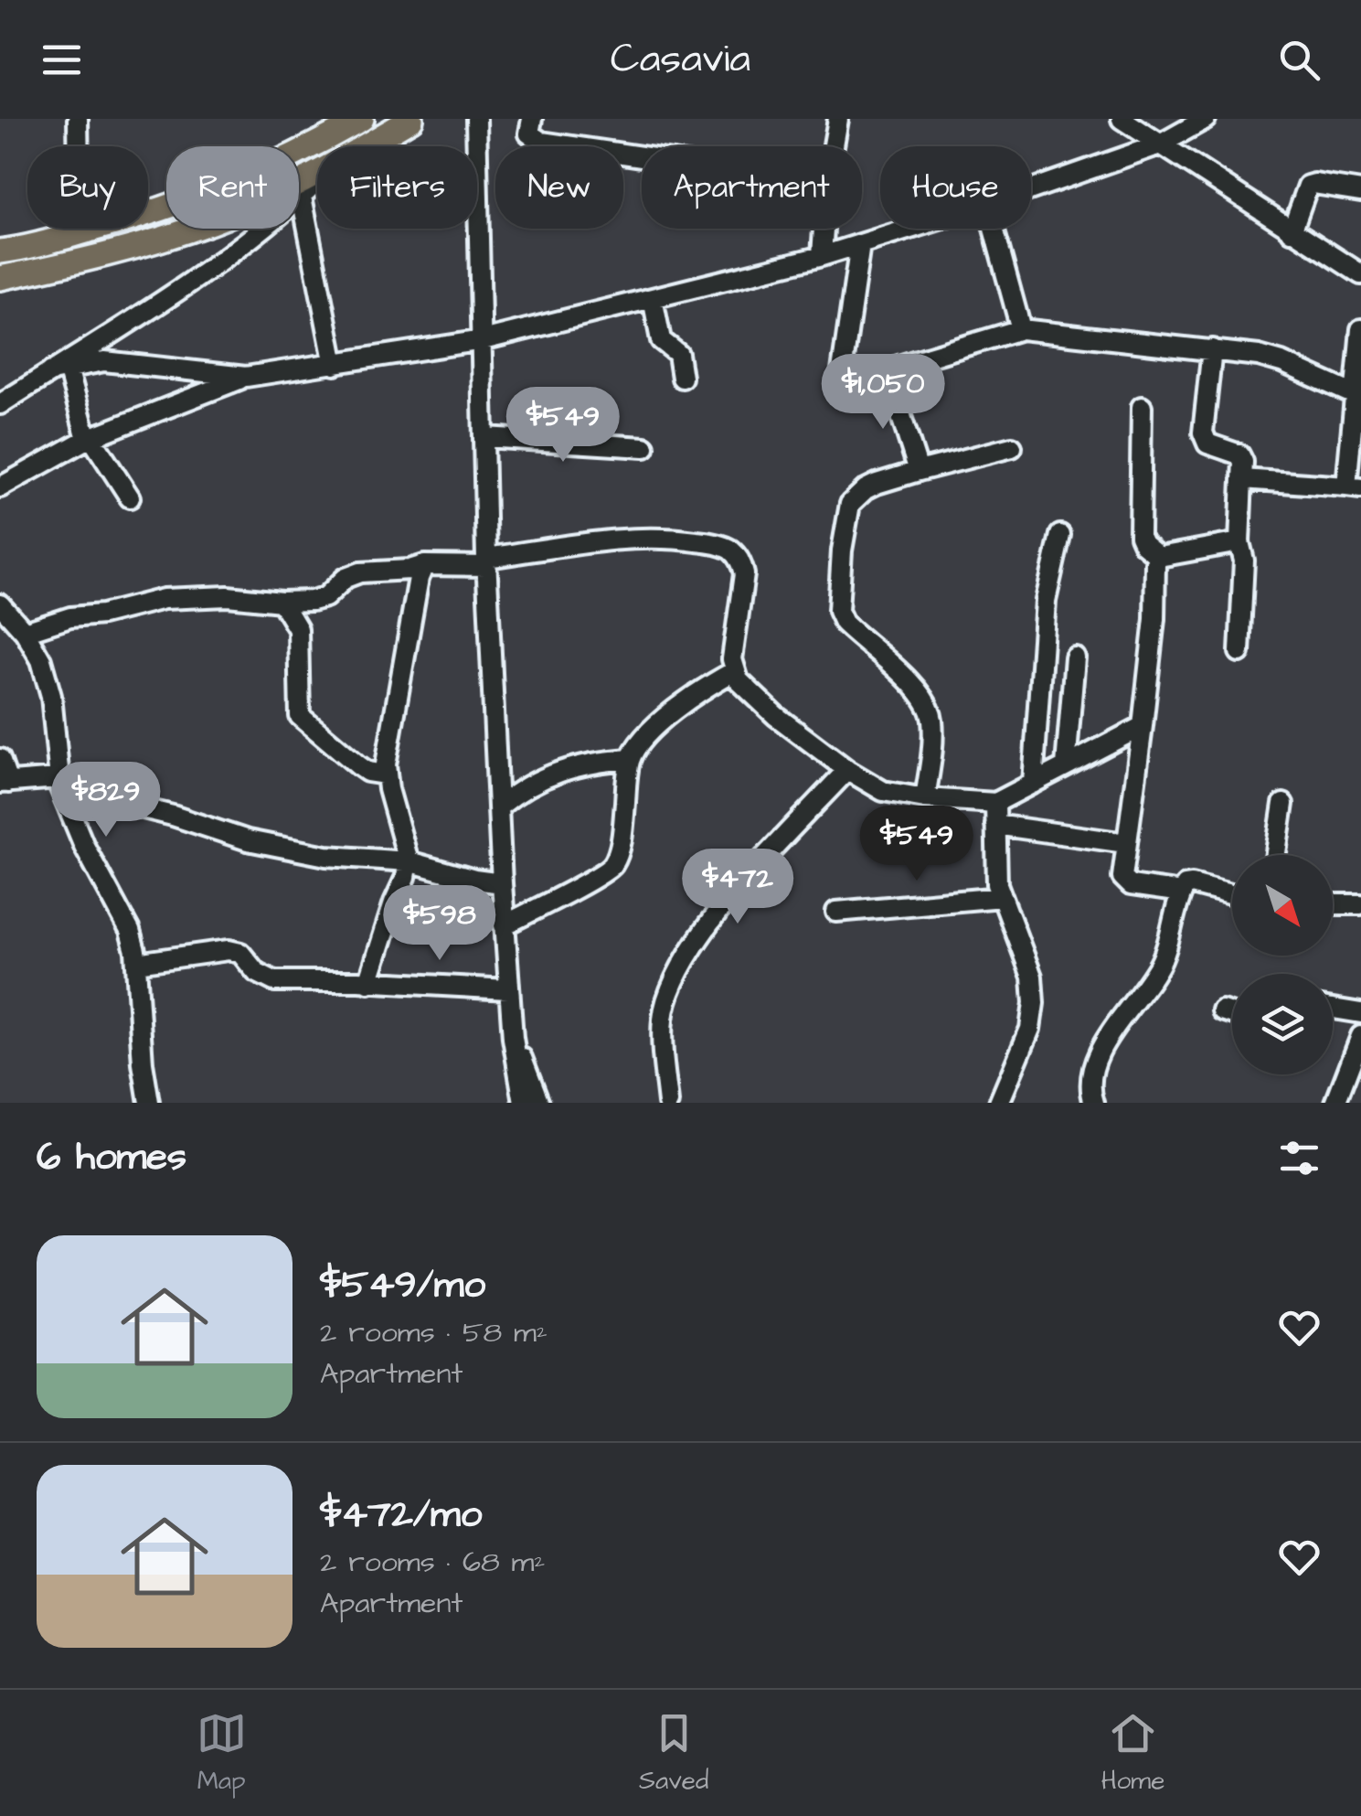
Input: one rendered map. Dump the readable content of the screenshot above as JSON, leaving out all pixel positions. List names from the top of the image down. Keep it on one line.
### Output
{"north":"bottom right","page":{"header":"Casavia","chip":["Buy","Rent","Filters","New","Apartment","House"],"price":["$1,050","$549","$829","$549","$472","$598"],"heading":"6 homes","list":[{"name":"$549/mo","note":"2 rooms · 58 m² · Apartment"},{"name":"$472/mo","note":"2 rooms · 68 m² · Apartment"}],"tabs":["Map","Saved","Home"]}}
